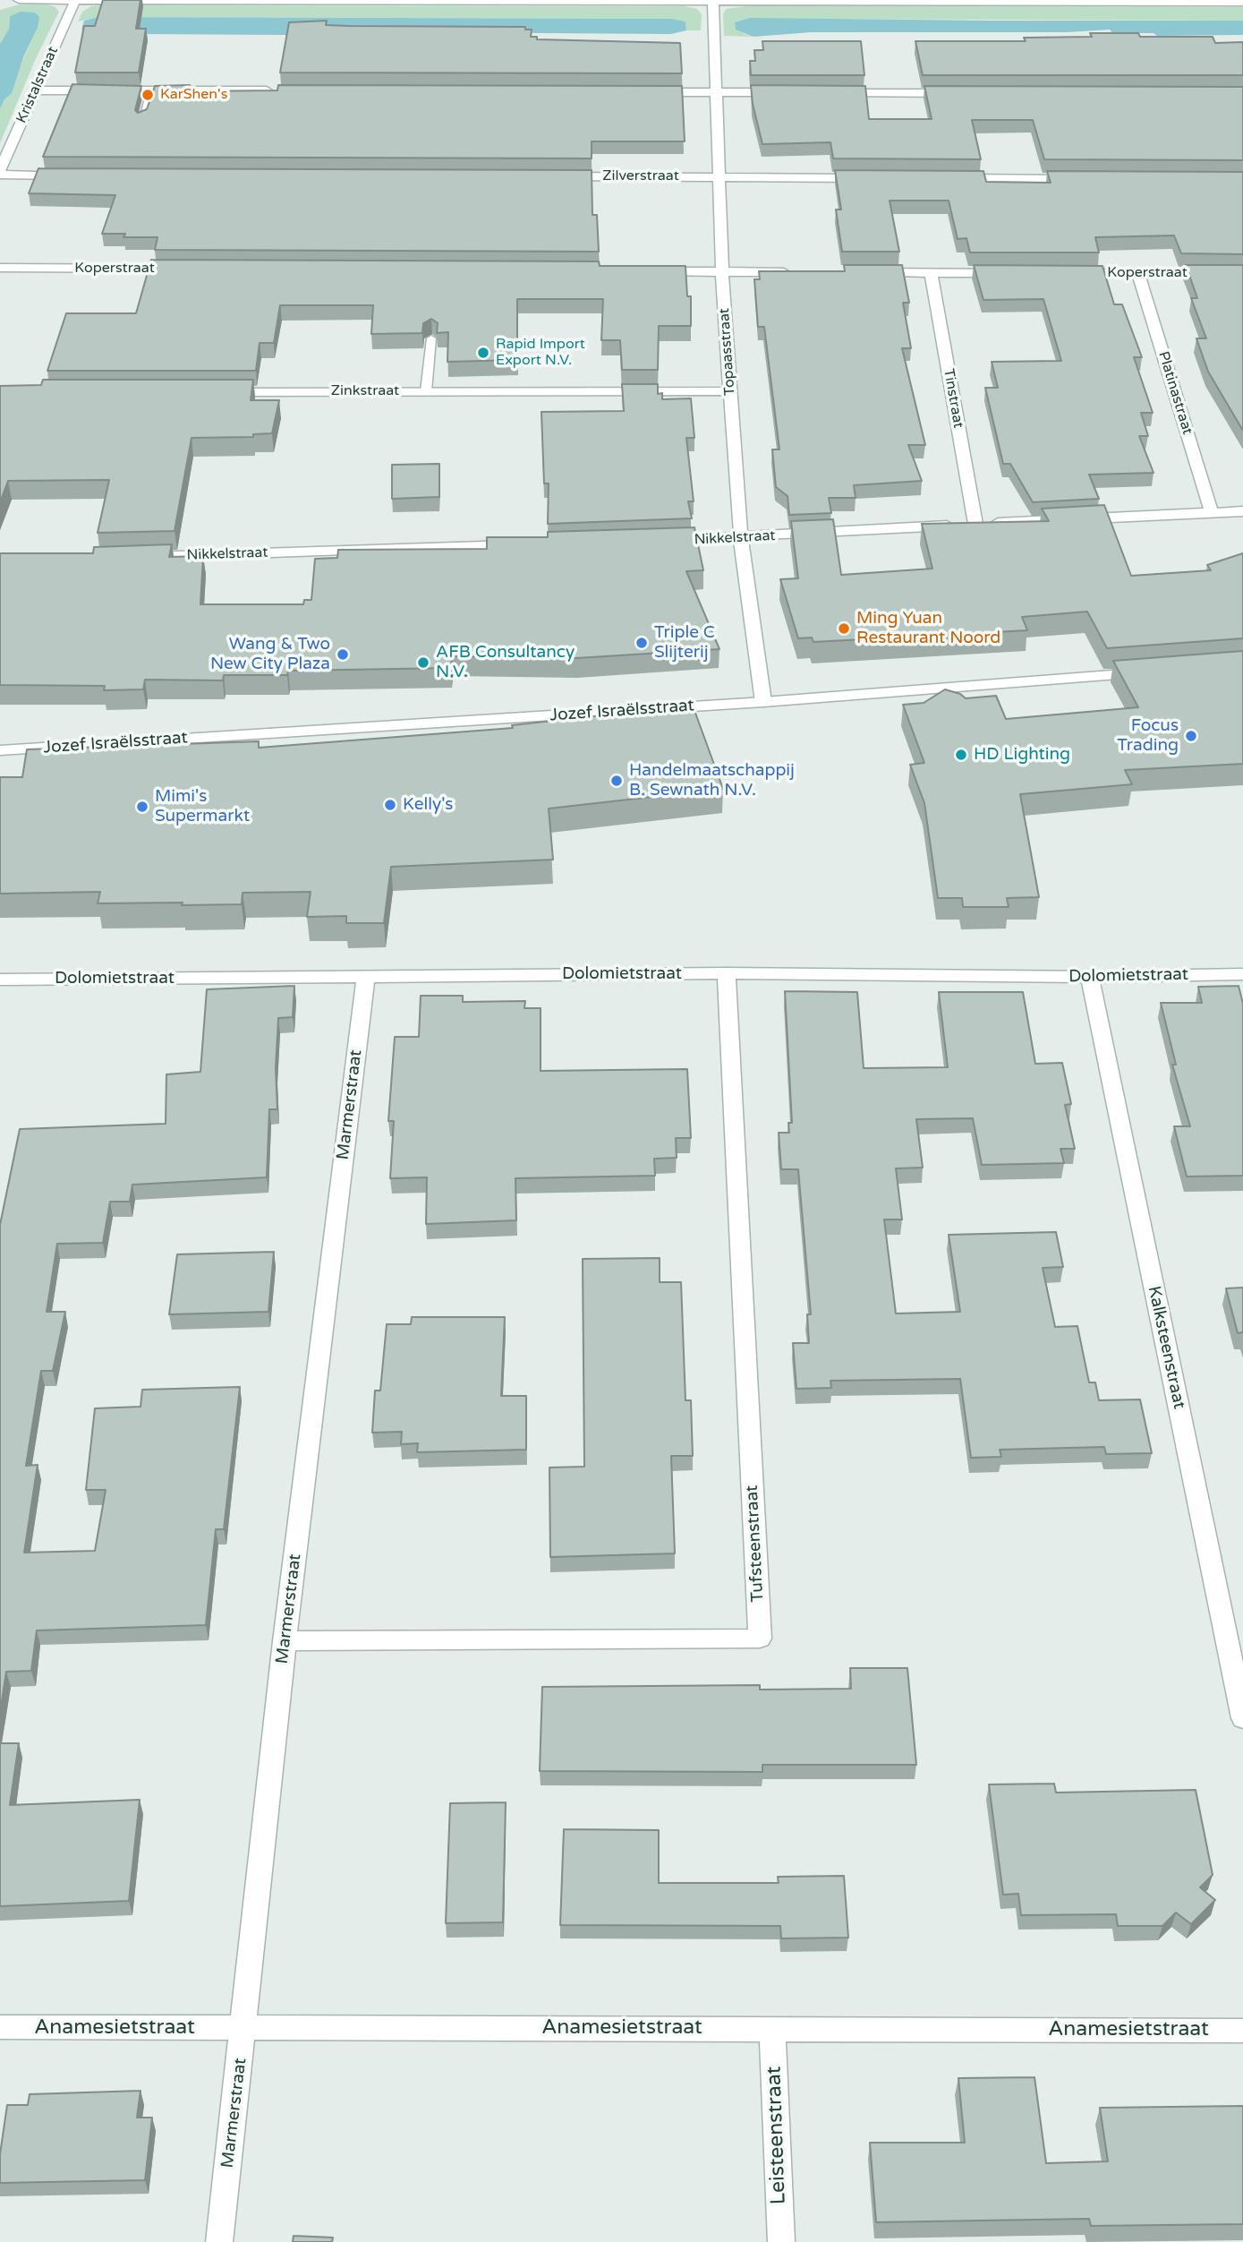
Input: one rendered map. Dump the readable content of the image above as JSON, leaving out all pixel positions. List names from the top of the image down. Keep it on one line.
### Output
{"streets":{"street":["Kristalstraat","Zilverstraat","Koperstraat","Topaasstraat","Zinkstraat","Platinastraat","Tinstraat","Nikkelstraat","Jozef Israëlsstraat","Dolomietstraat","Marmerstraat","Kalksteenstraat","Tufsteenstraat","Anamesietstraat","Leisteenstraat"]},"crossings":[["Zilverstraat","Topaasstraat"],["Koperstraat","Platinastraat"],["Topaasstraat","Zinkstraat"],["Topaasstraat","Nikkelstraat"],["Topaasstraat","Jozef Israëlsstraat"],["Platinastraat","Nikkelstraat"],["Tinstraat","Nikkelstraat"],["Dolomietstraat","Marmerstraat"],["Dolomietstraat","Kalksteenstraat"],["Dolomietstraat","Tufsteenstraat"],["Marmerstraat","Tufsteenstraat"],["Marmerstraat","Anamesietstraat"],["Anamesietstraat","Leisteenstraat"]],"places":["KarShen's","Rapid Import Export N.V.","Ming Yuan Restaurant Noord","Triple C Slijterij","Wang & Two New City Plaza","AFB Consultancy N.V.","Focus Trading","HD Lighting","Handelmaatschappij B. Sewnath N.V.","Kelly's","Mimi's Supermarkt"]}
